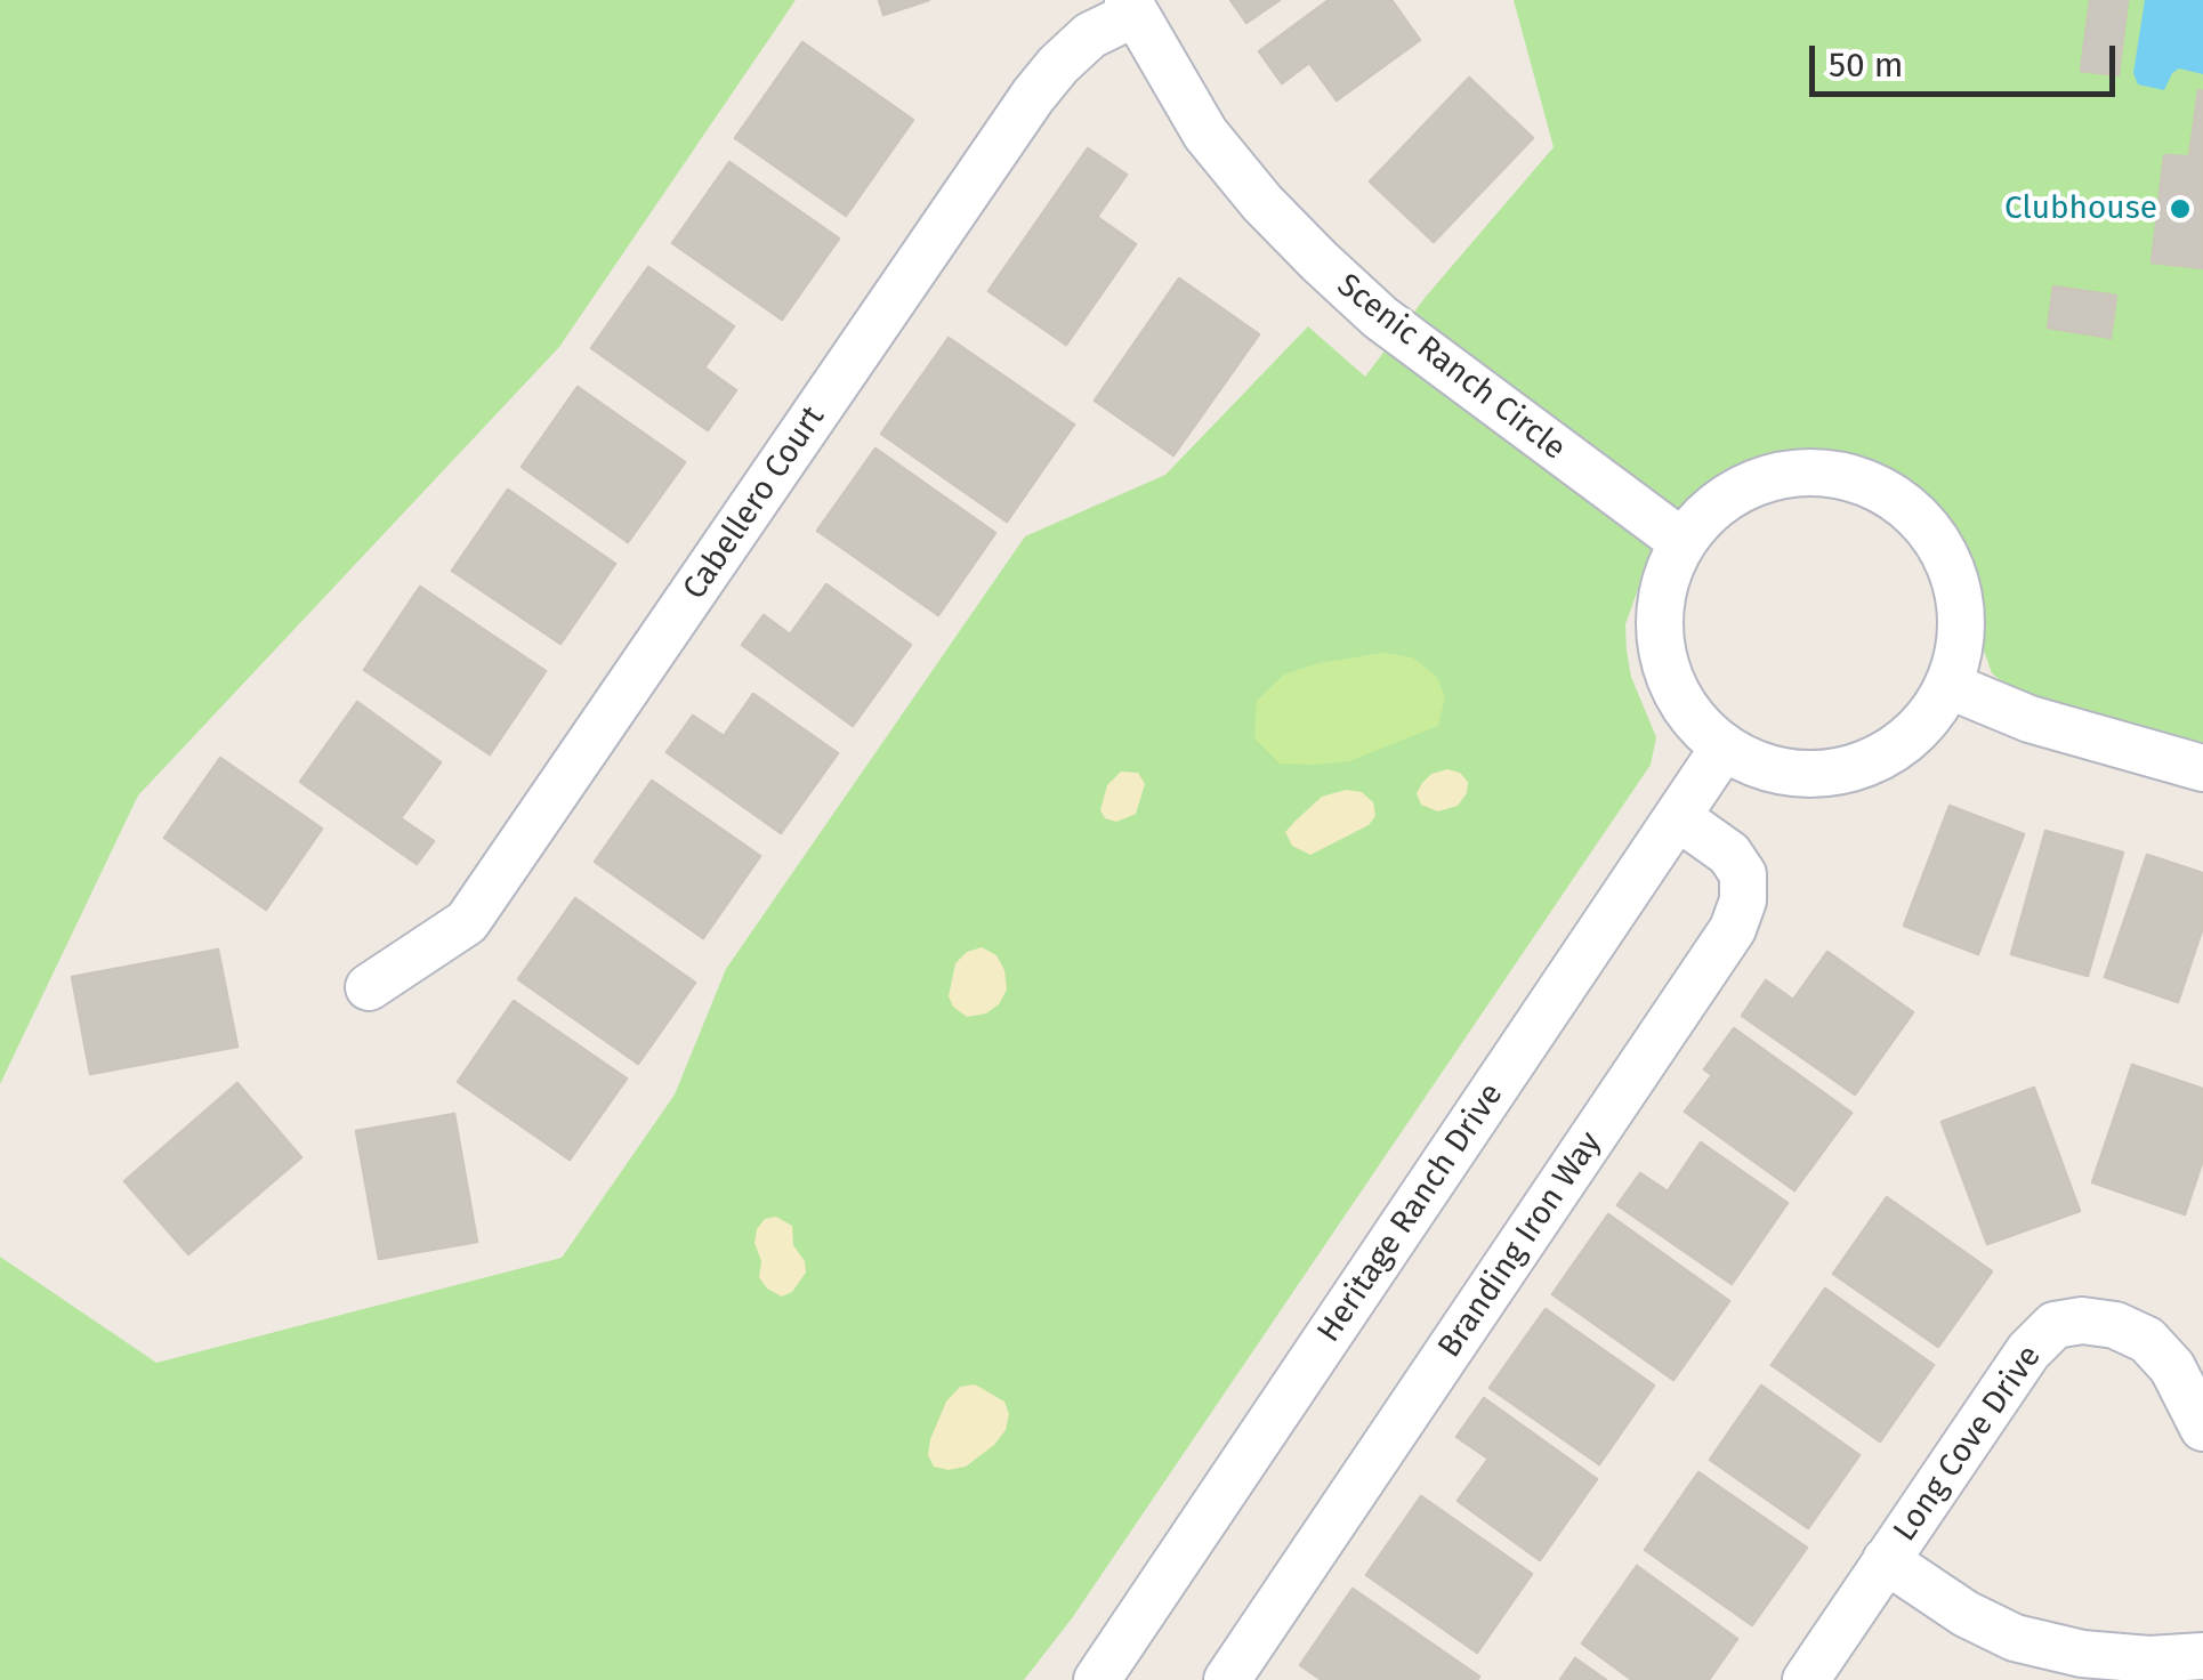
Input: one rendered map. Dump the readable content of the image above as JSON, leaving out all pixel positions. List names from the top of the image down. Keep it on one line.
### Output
{"streets":{"street":["Scenic Ranch Circle","Cabellero Court","Heritage Ranch Drive","Branding Iron Way","Long Cove Drive"]},"crossings":[["Scenic Ranch Circle","Cabellero Court"],["Scenic Ranch Circle","Heritage Ranch Drive"],["Heritage Ranch Drive","Branding Iron Way"]],"places":["Clubhouse"],"scale_bar":"50 m"}
